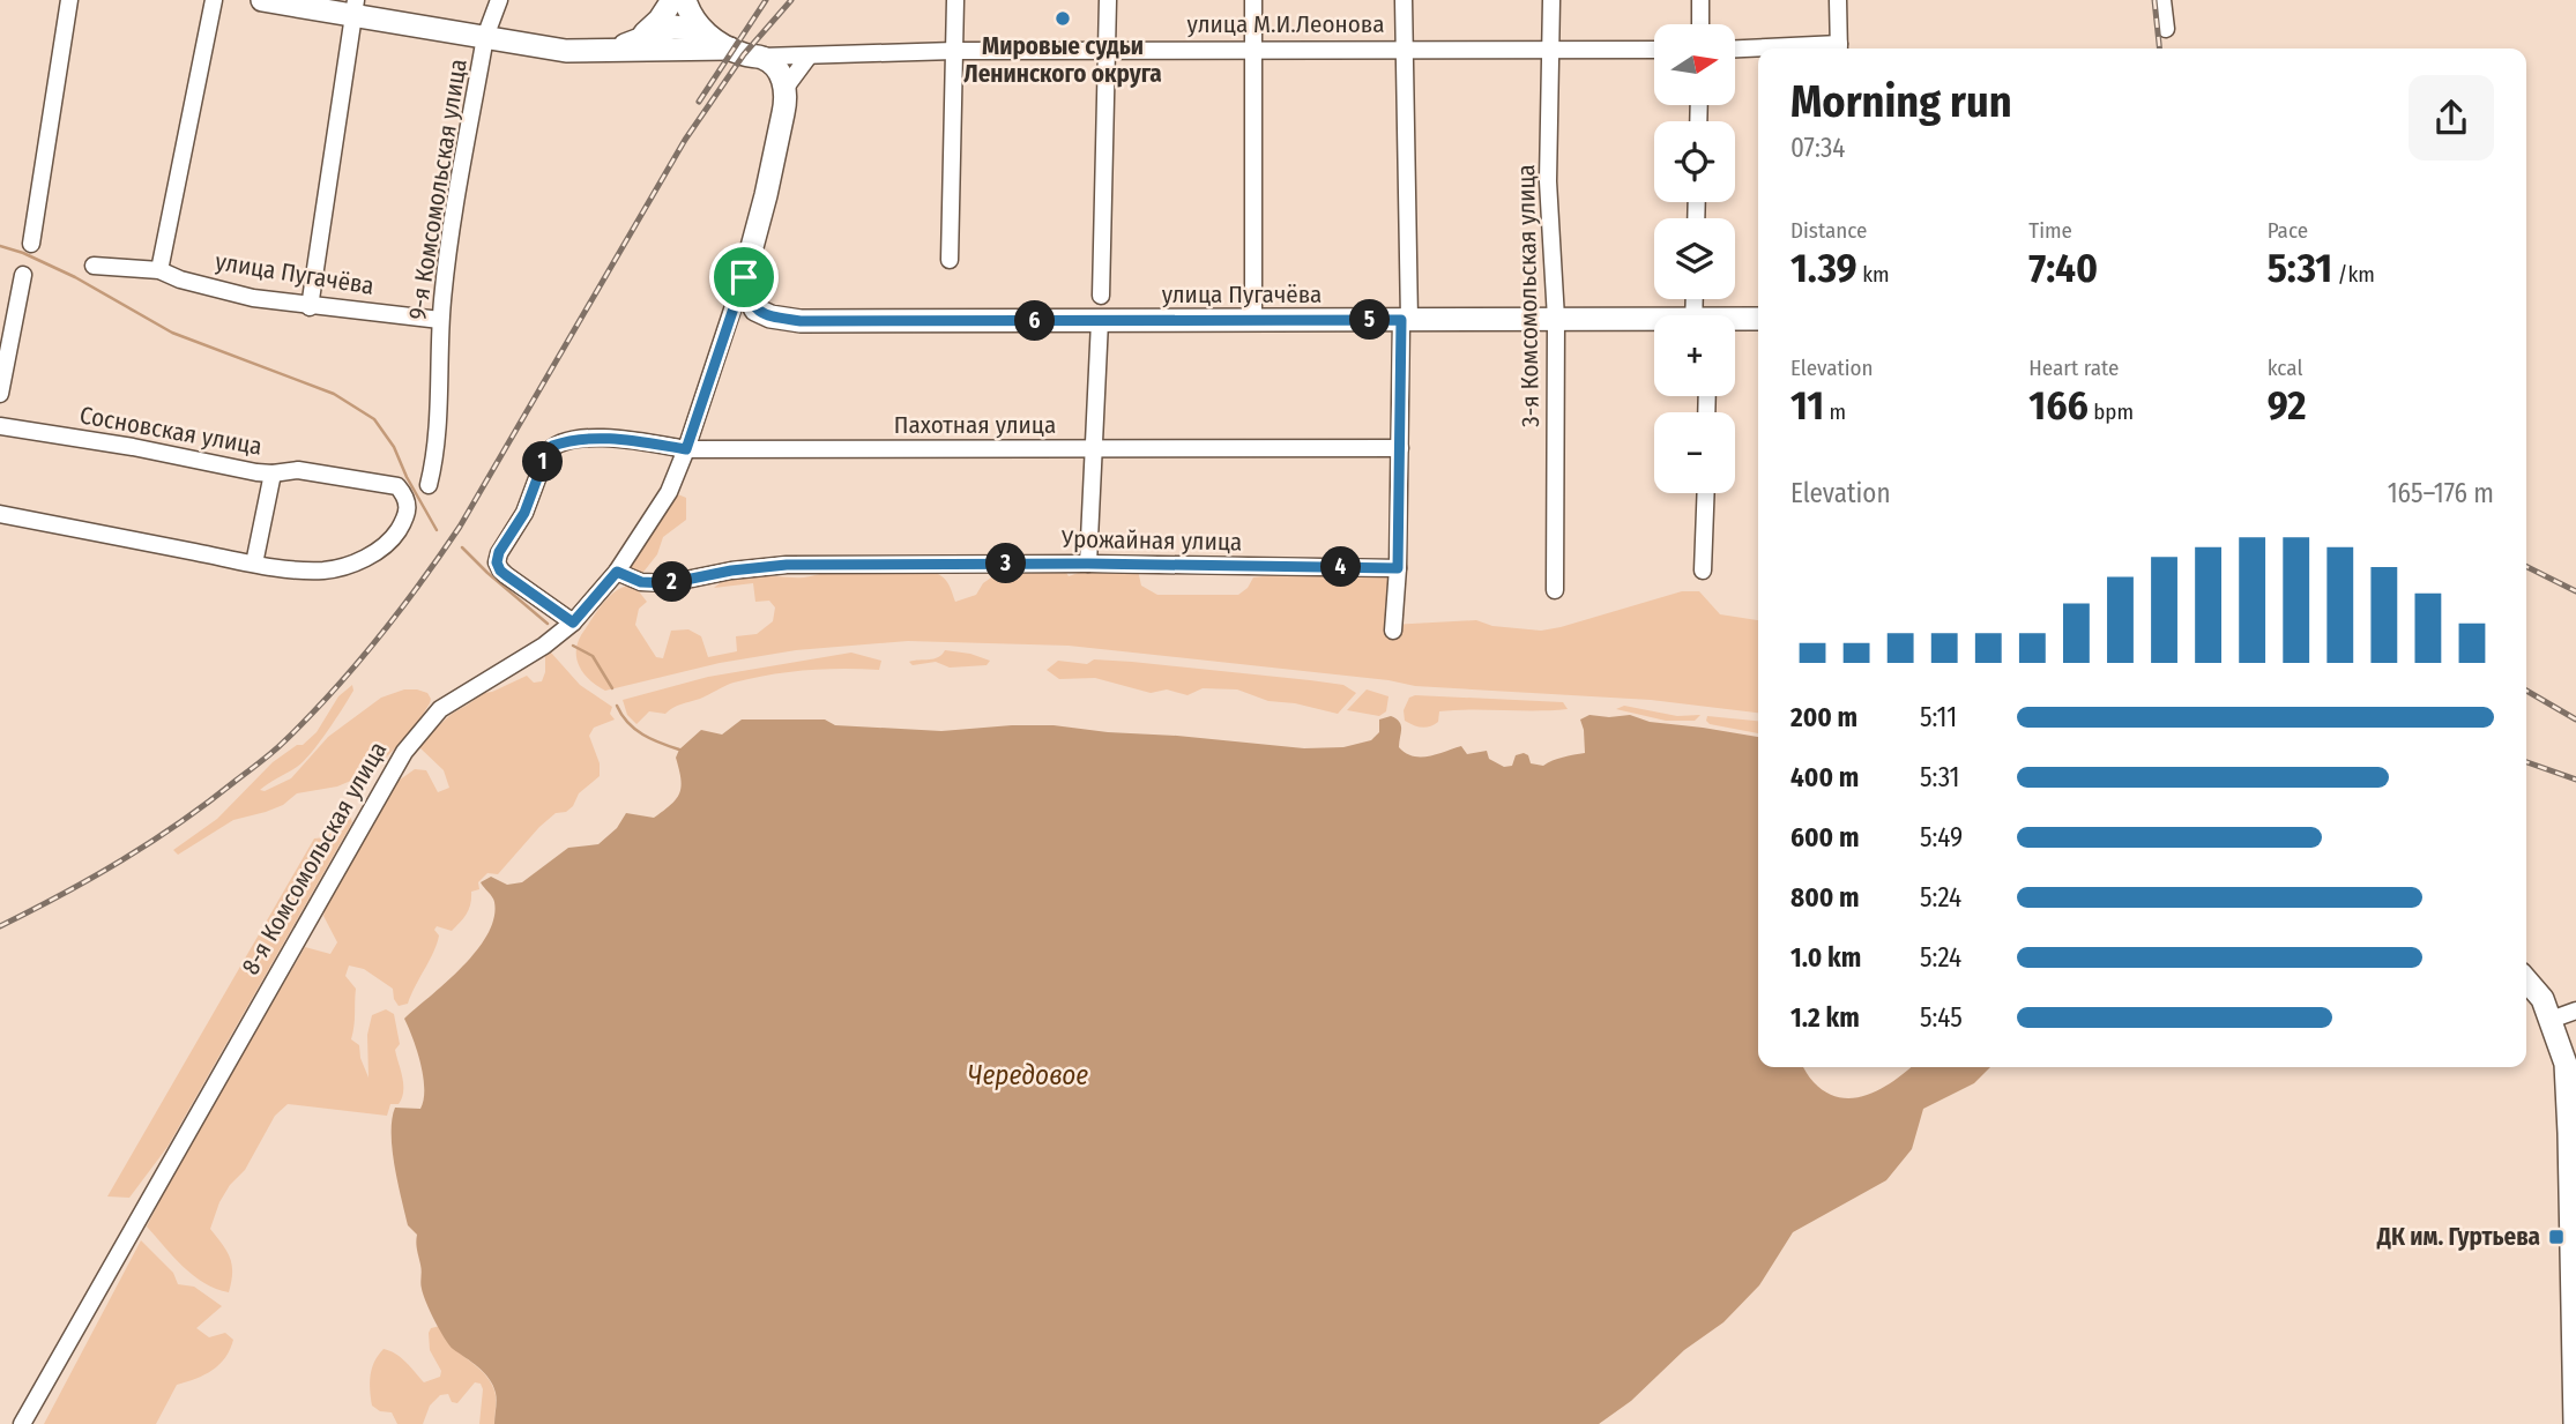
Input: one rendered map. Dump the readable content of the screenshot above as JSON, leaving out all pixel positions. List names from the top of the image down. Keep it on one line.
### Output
{"streets":{"main road":["улица Пугачёва","8-я Комсомольская улица"],"street":["улица М.И.Леонова","9-я Комсомольская улица","3-я Комсомольская улица","Пахотная улица","Сосновская улица","Урожайная улица"]},"crossings":[["улица М.И.Леонова","3-я Комсомольская улица"],["9-я Комсомольская улица","улица Пугачёва"],["улица Пугачёва","3-я Комсомольская улица"],["Пахотная улица","8-я Комсомольская улица"],["Урожайная улица","8-я Комсомольская улица"]],"water":["Чередовое"],"places":{"other":["Мировые судьи Ленинского округа"],"transit":["ДК им. Гуртьева"]},"north":"right","page":{"map_buttons":["+","−"],"heading":["Morning run","07:34"],"stats":[["Distance","1.39 km"],["Time","7:40"],["Pace","5:31 /km"],["Elevation","11 m"],["Heart rate","166 bpm"],["kcal","92"]],"pins":["5","6","1","3","4","2"],"chart":["Elevation","165–176 m"],"list":[{"name":"200 m","note":"5:11"},{"name":"400 m","note":"5:31"},{"name":"600 m","note":"5:49"},{"name":"800 m","note":"5:24"},{"name":"1.0 km","note":"5:24"},{"name":"1.2 km","note":"5:45"}]}}
